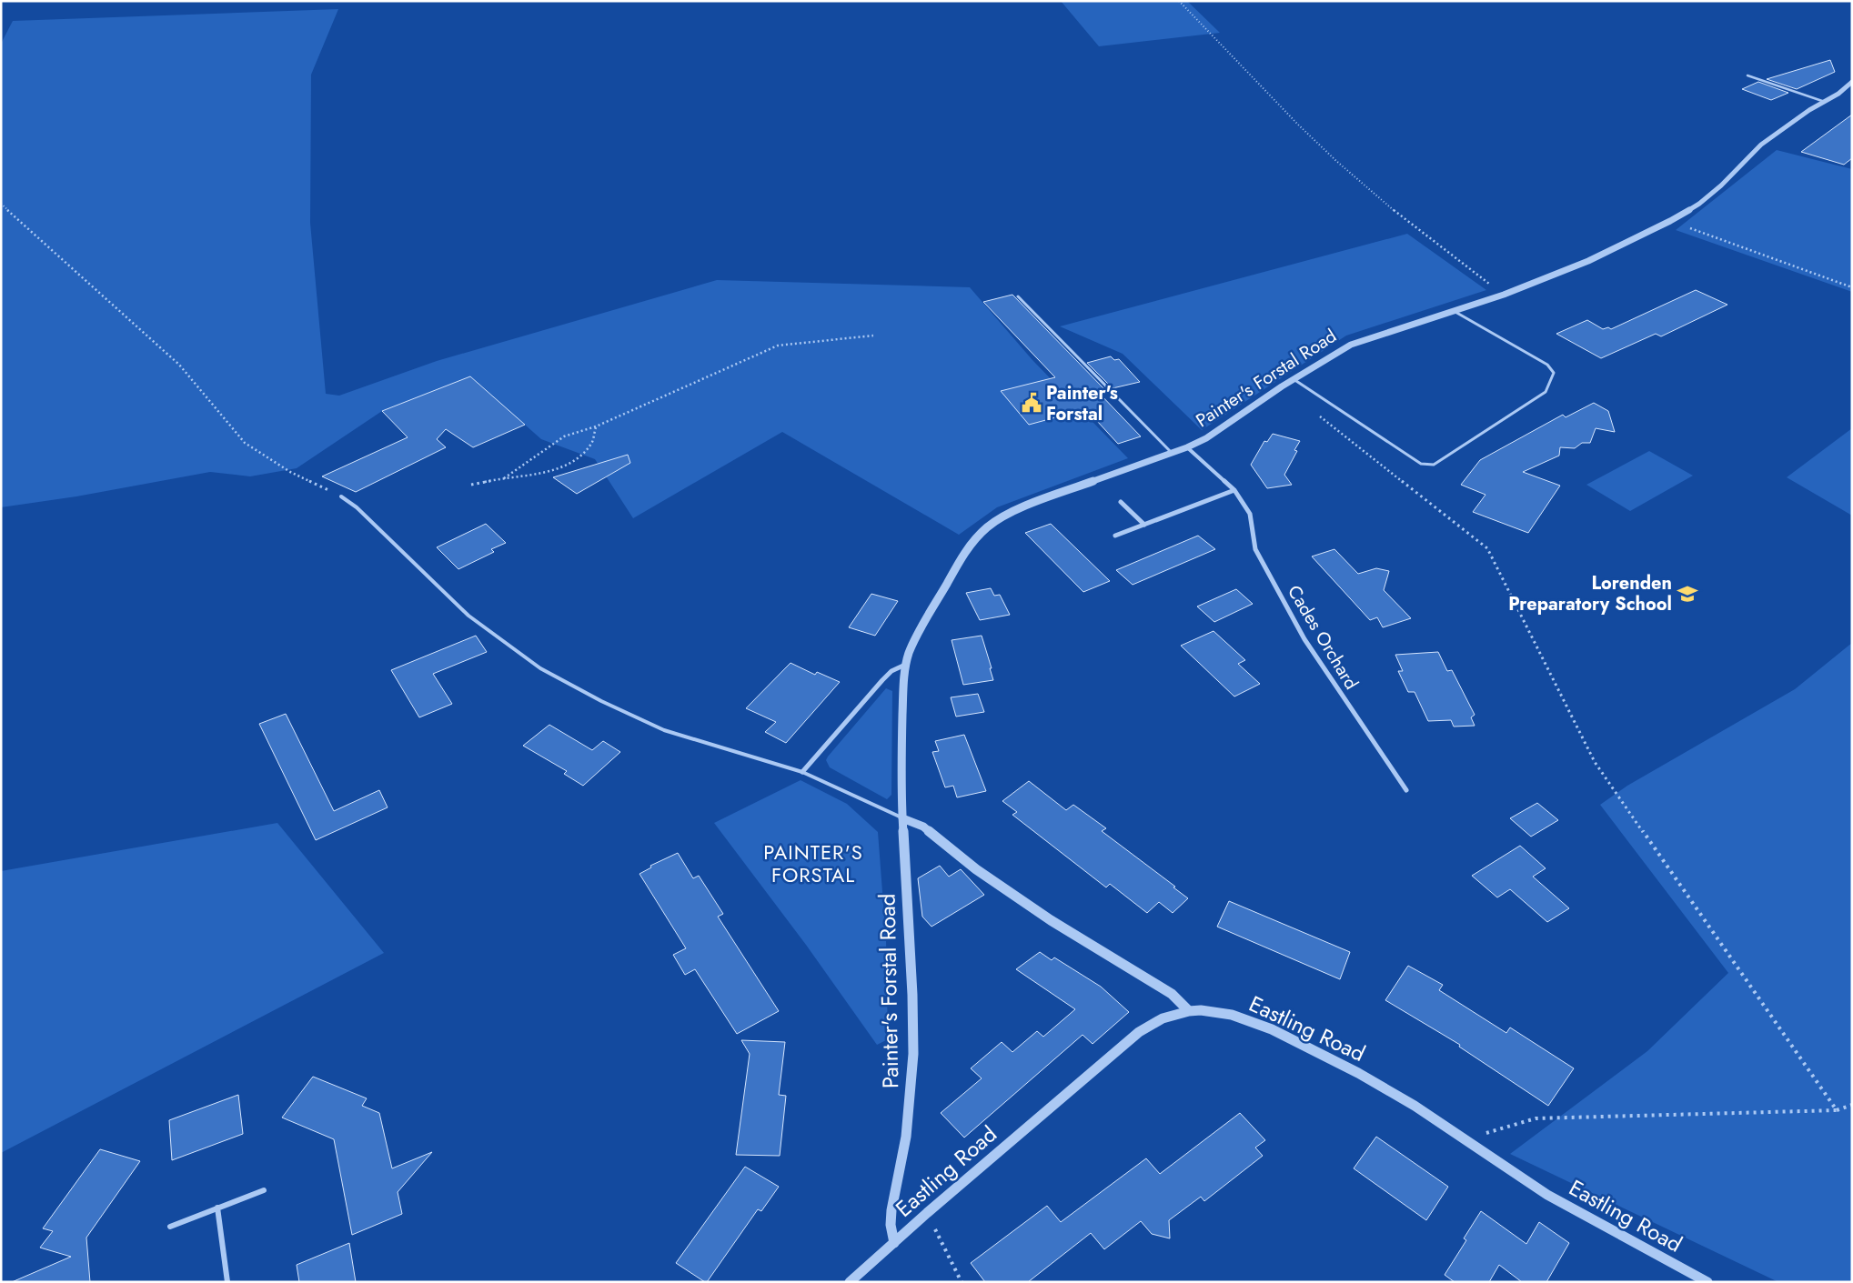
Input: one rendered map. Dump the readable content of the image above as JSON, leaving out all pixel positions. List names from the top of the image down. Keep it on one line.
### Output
{"streets":{"street":["Painter's Forstal Road","Cades Orchard","Eastling Road"]},"crossings":[["Painter's Forstal Road","Cades Orchard"],["Painter's Forstal Road","Eastling Road"]],"districts":["PAINTER'S FORSTAL"],"places":{"public building":["Painter's Forstal"],"school or university":["Lorenden Preparatory School"]}}
